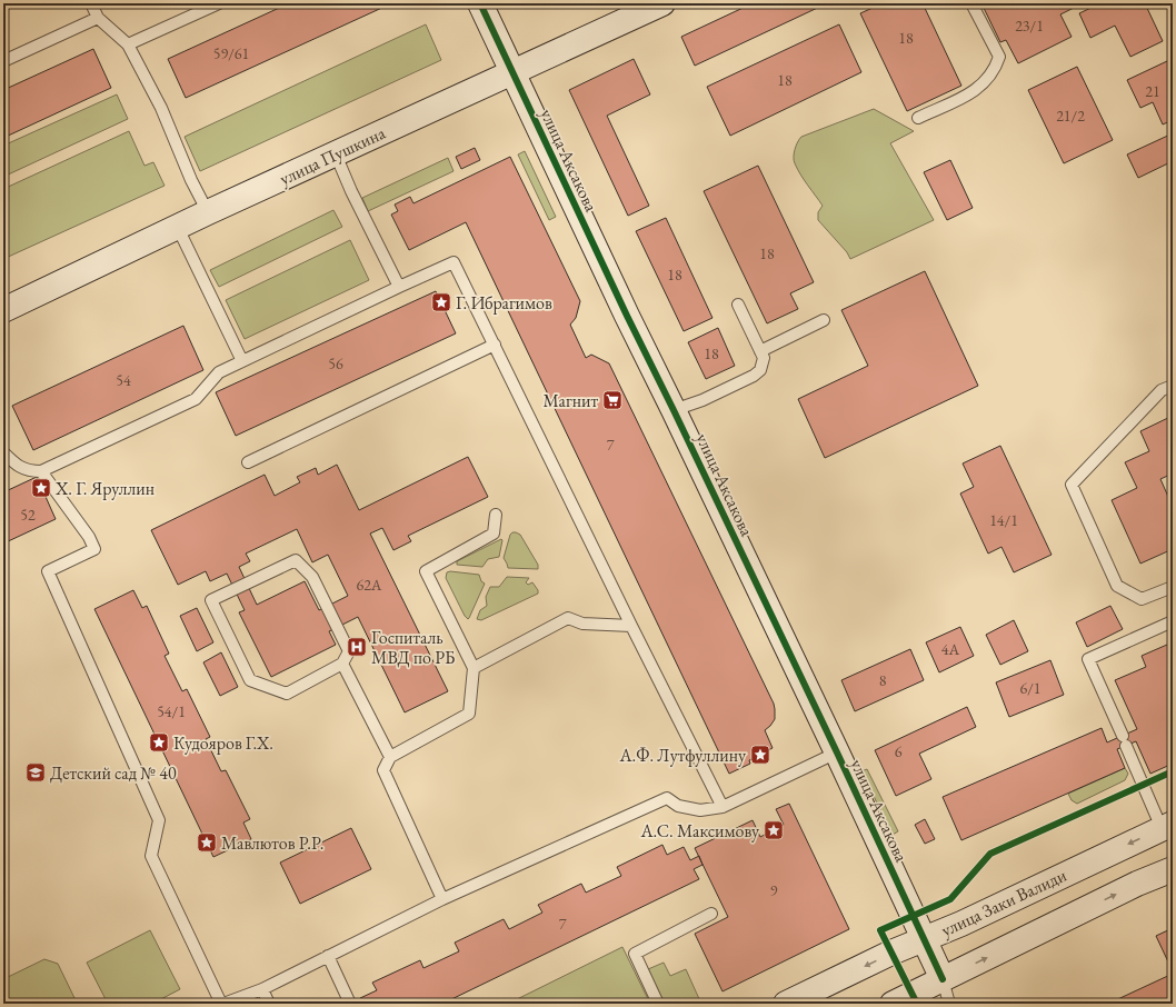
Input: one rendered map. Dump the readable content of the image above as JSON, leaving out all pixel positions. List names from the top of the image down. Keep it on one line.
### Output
{"streets":{"main road":["улица Пушкина","улица Аксакова","улица Заки Валиди"]},"crossings":[["улица Пушкина","улица Аксакова"],["улица Аксакова","улица Заки Валиди"]],"places":{"place":["Г. Ибрагимов","Х. Г. Яруллин","Кудояров Г.Х.","А.Ф. Лутфуллину","А.С. Максимову","Мавлютов Р.Р."],"supermarket":["Магнит"],"hospital":["Госпиталь МВД по РБ"],"school or university":["Детский сад № 40"]},"house_numbers":["23/1","18","59/61","18","21","21/2","18","18","18","56","54","7","52","14/1","62А","4А","8","6/1","54/1","6","9","7"]}
